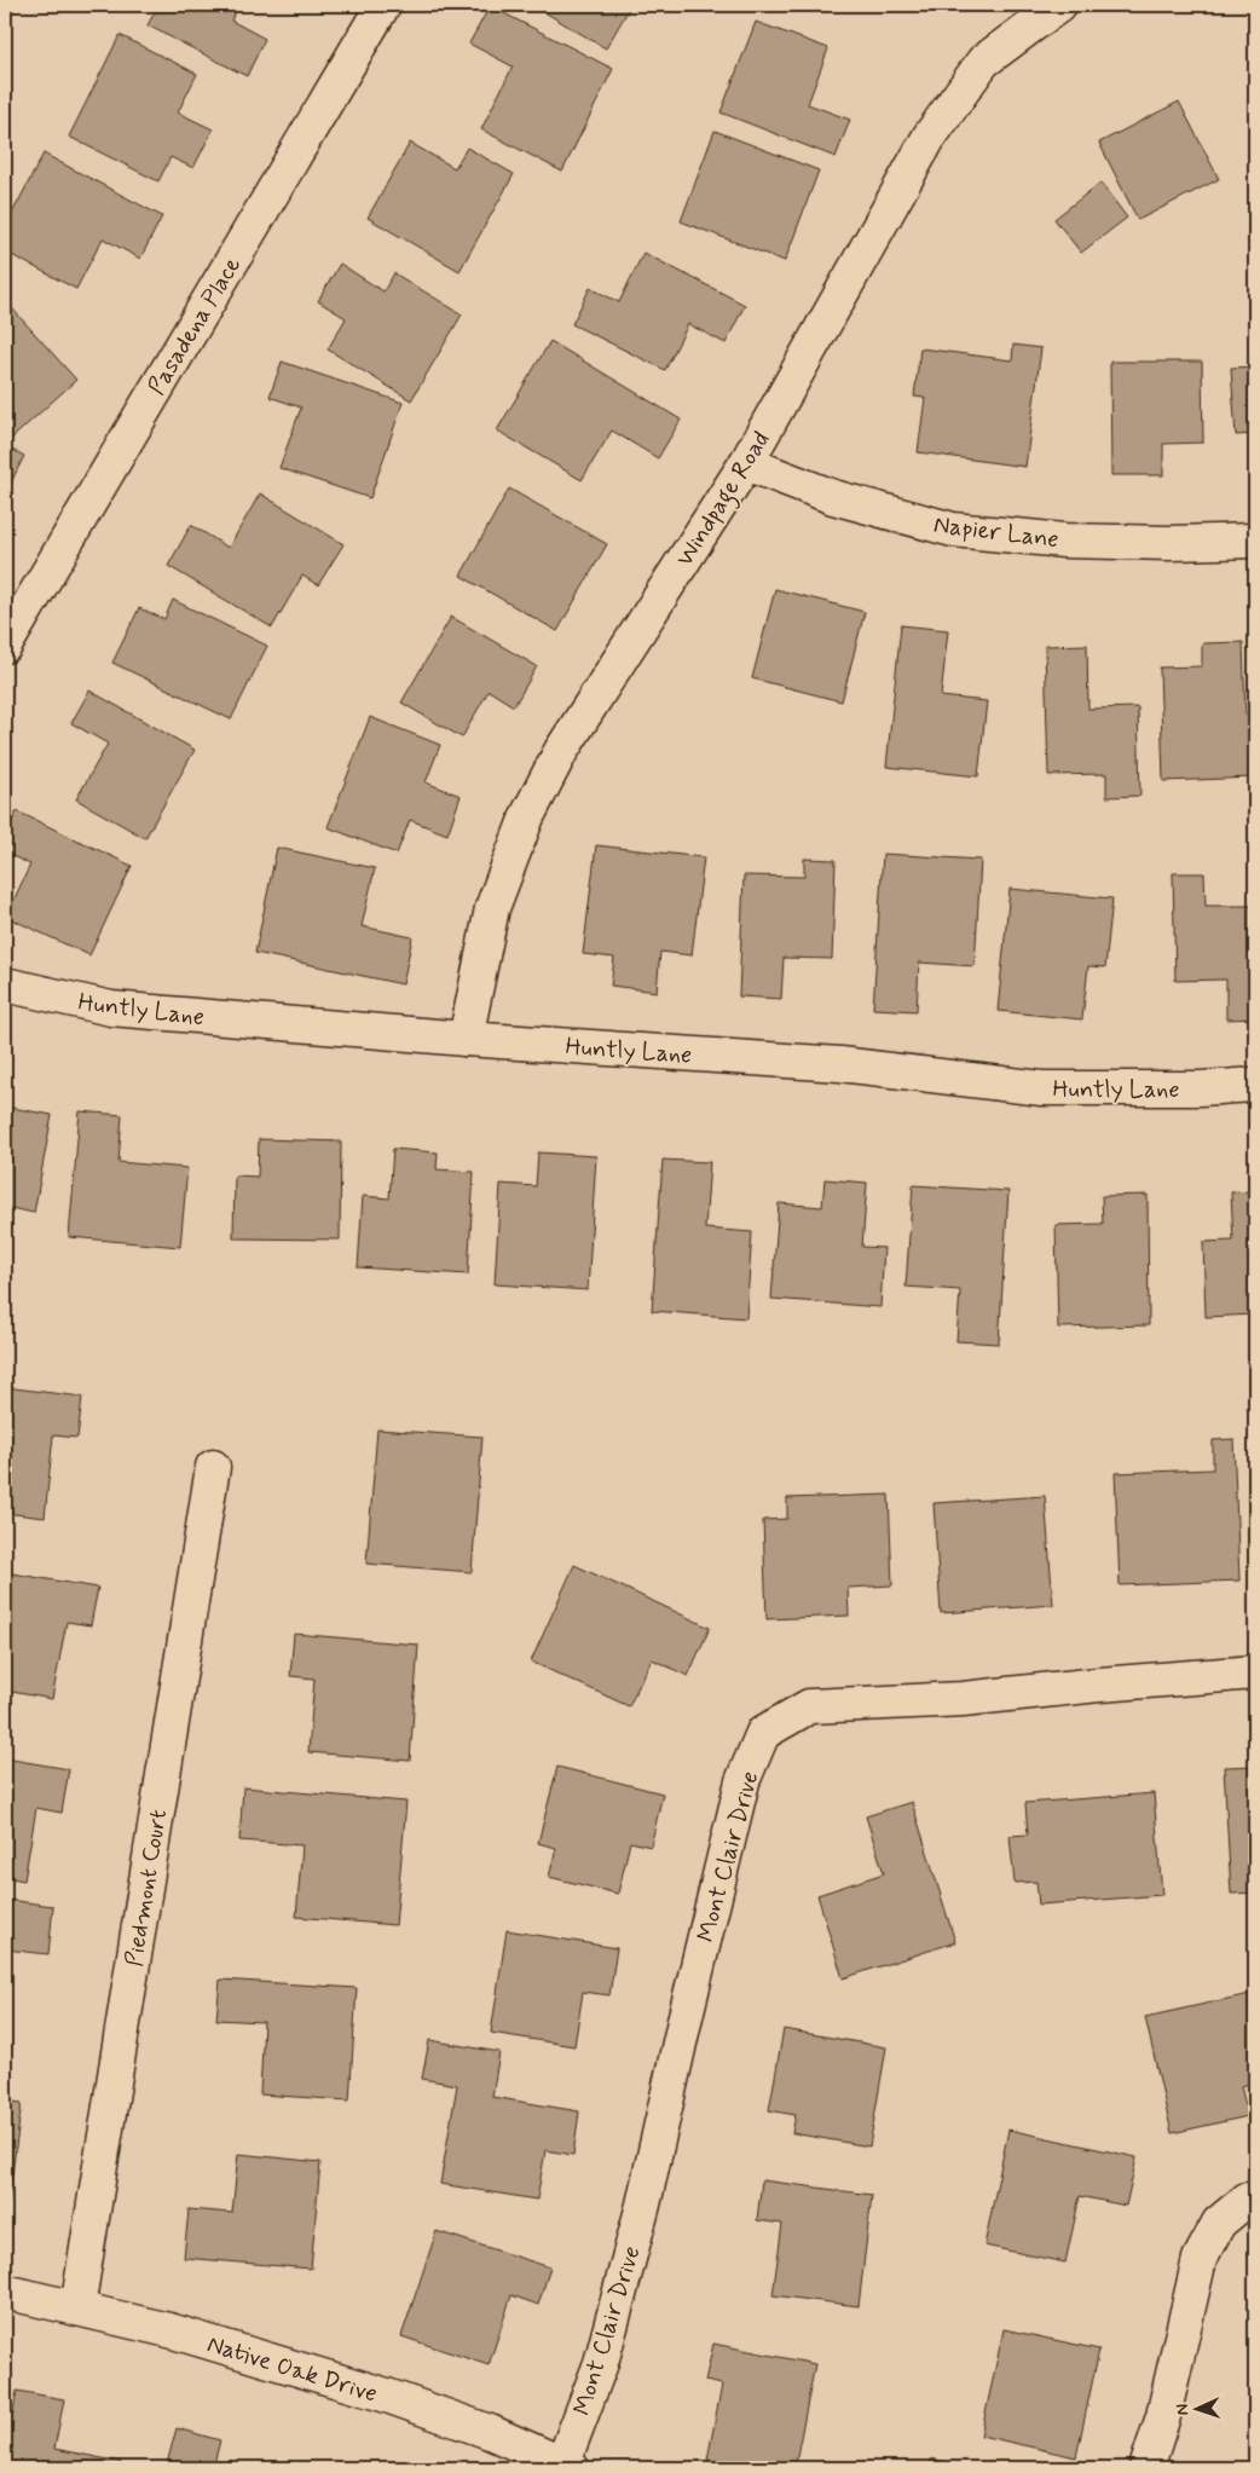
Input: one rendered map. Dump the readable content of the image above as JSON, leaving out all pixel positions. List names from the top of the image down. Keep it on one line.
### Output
{"streets":{"street":["Pasadena Place","Windpage Road","Napier Lane","Huntly Lane","Mont Clair Drive","Piedmont Court","Native Oak Drive"]},"crossings":[["Windpage Road","Napier Lane"],["Windpage Road","Huntly Lane"],["Mont Clair Drive","Native Oak Drive"],["Piedmont Court","Native Oak Drive"]],"north":"left"}
